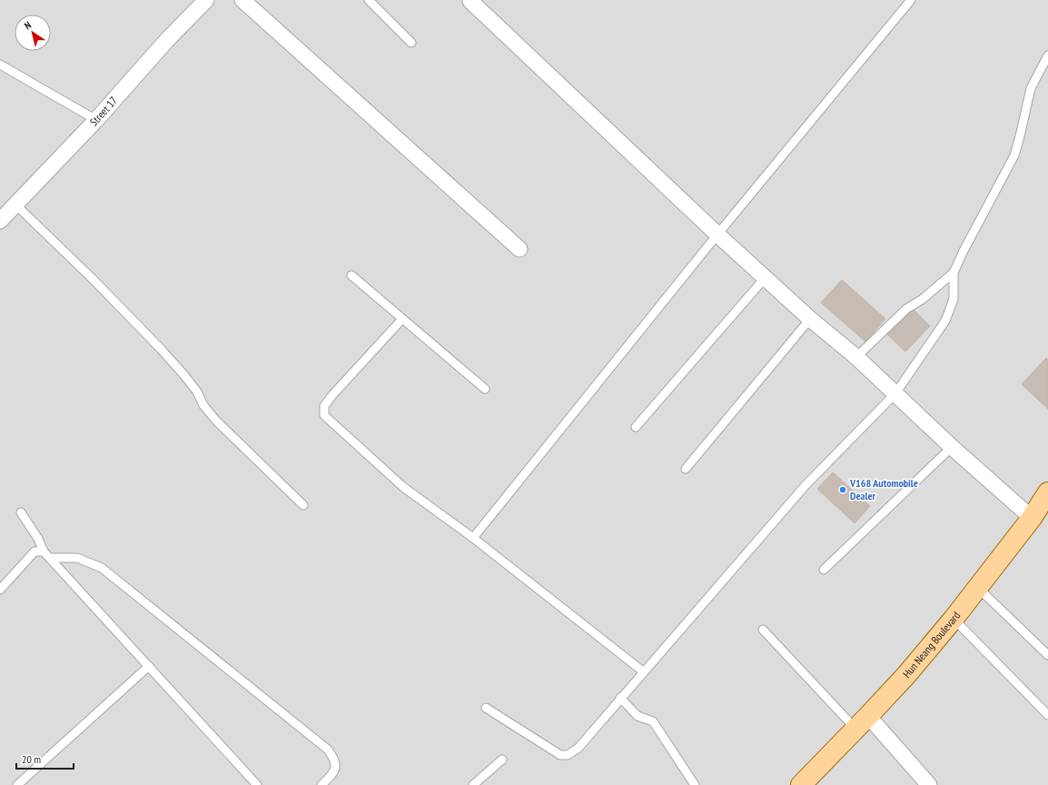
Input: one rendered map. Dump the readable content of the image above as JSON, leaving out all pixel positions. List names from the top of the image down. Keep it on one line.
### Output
{"streets":{"main road":["Hun Neang Boulevard"],"street":["Street 17"]},"places":["V168 Automobile Dealer"],"scale_bar":"20 m","north":"top left"}
